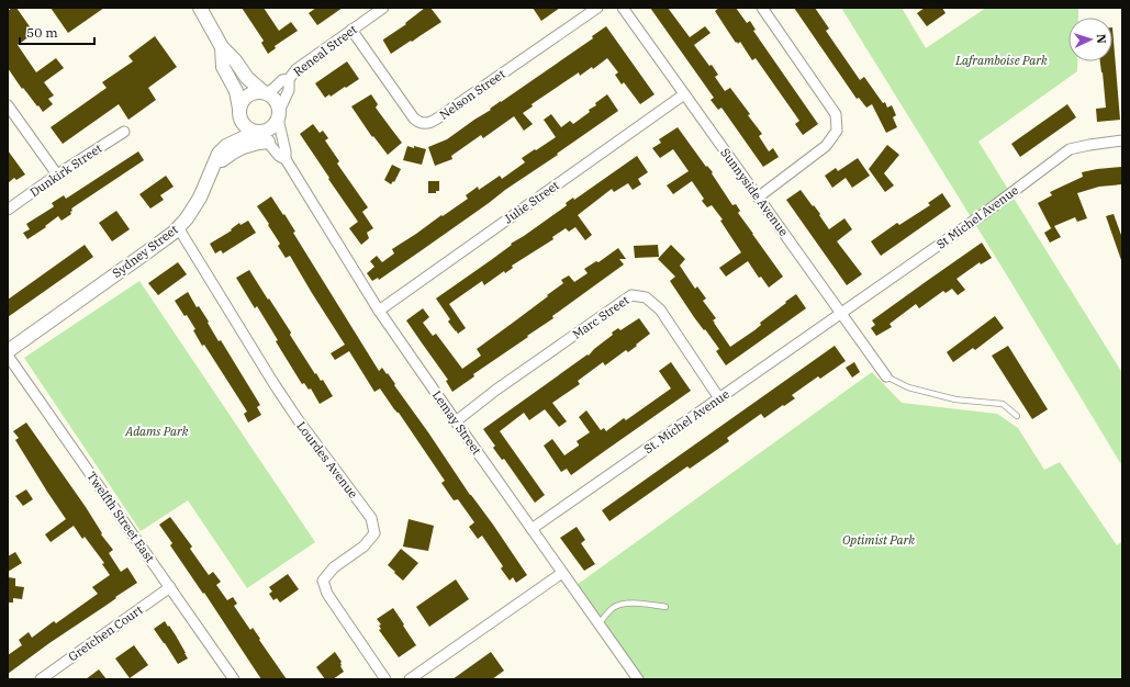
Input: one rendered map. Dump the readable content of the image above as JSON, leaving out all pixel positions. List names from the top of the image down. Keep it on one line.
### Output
{"streets":{"street":["Reneal Street","Nelson Street","Dunkirk Street","Sunnyside Avenue","Julie Street","St Michel Avenue","Sydney Street","Marc Street","St. Michel Avenue","Lemay Street","Lourdes Avenue","Twelfth Street East","Gretchen Court"]},"crossings":[["Reneal Street","Nelson Street"],["Reneal Street","Sydney Street"],["Reneal Street","Lemay Street"],["Sunnyside Avenue","Julie Street"],["Sunnyside Avenue","St Michel Avenue"],["Sunnyside Avenue","St. Michel Avenue"],["Julie Street","Lemay Street"],["St Michel Avenue","St. Michel Avenue"],["Sydney Street","Lemay Street"],["Sydney Street","Lourdes Avenue"],["Marc Street","St. Michel Avenue"],["Marc Street","Lemay Street"],["St. Michel Avenue","Lemay Street"],["Twelfth Street East","Gretchen Court"]],"parks":["Laframboise Park","Adams Park","Optimist Park"],"scale_bar":"50 m","north":"right"}
